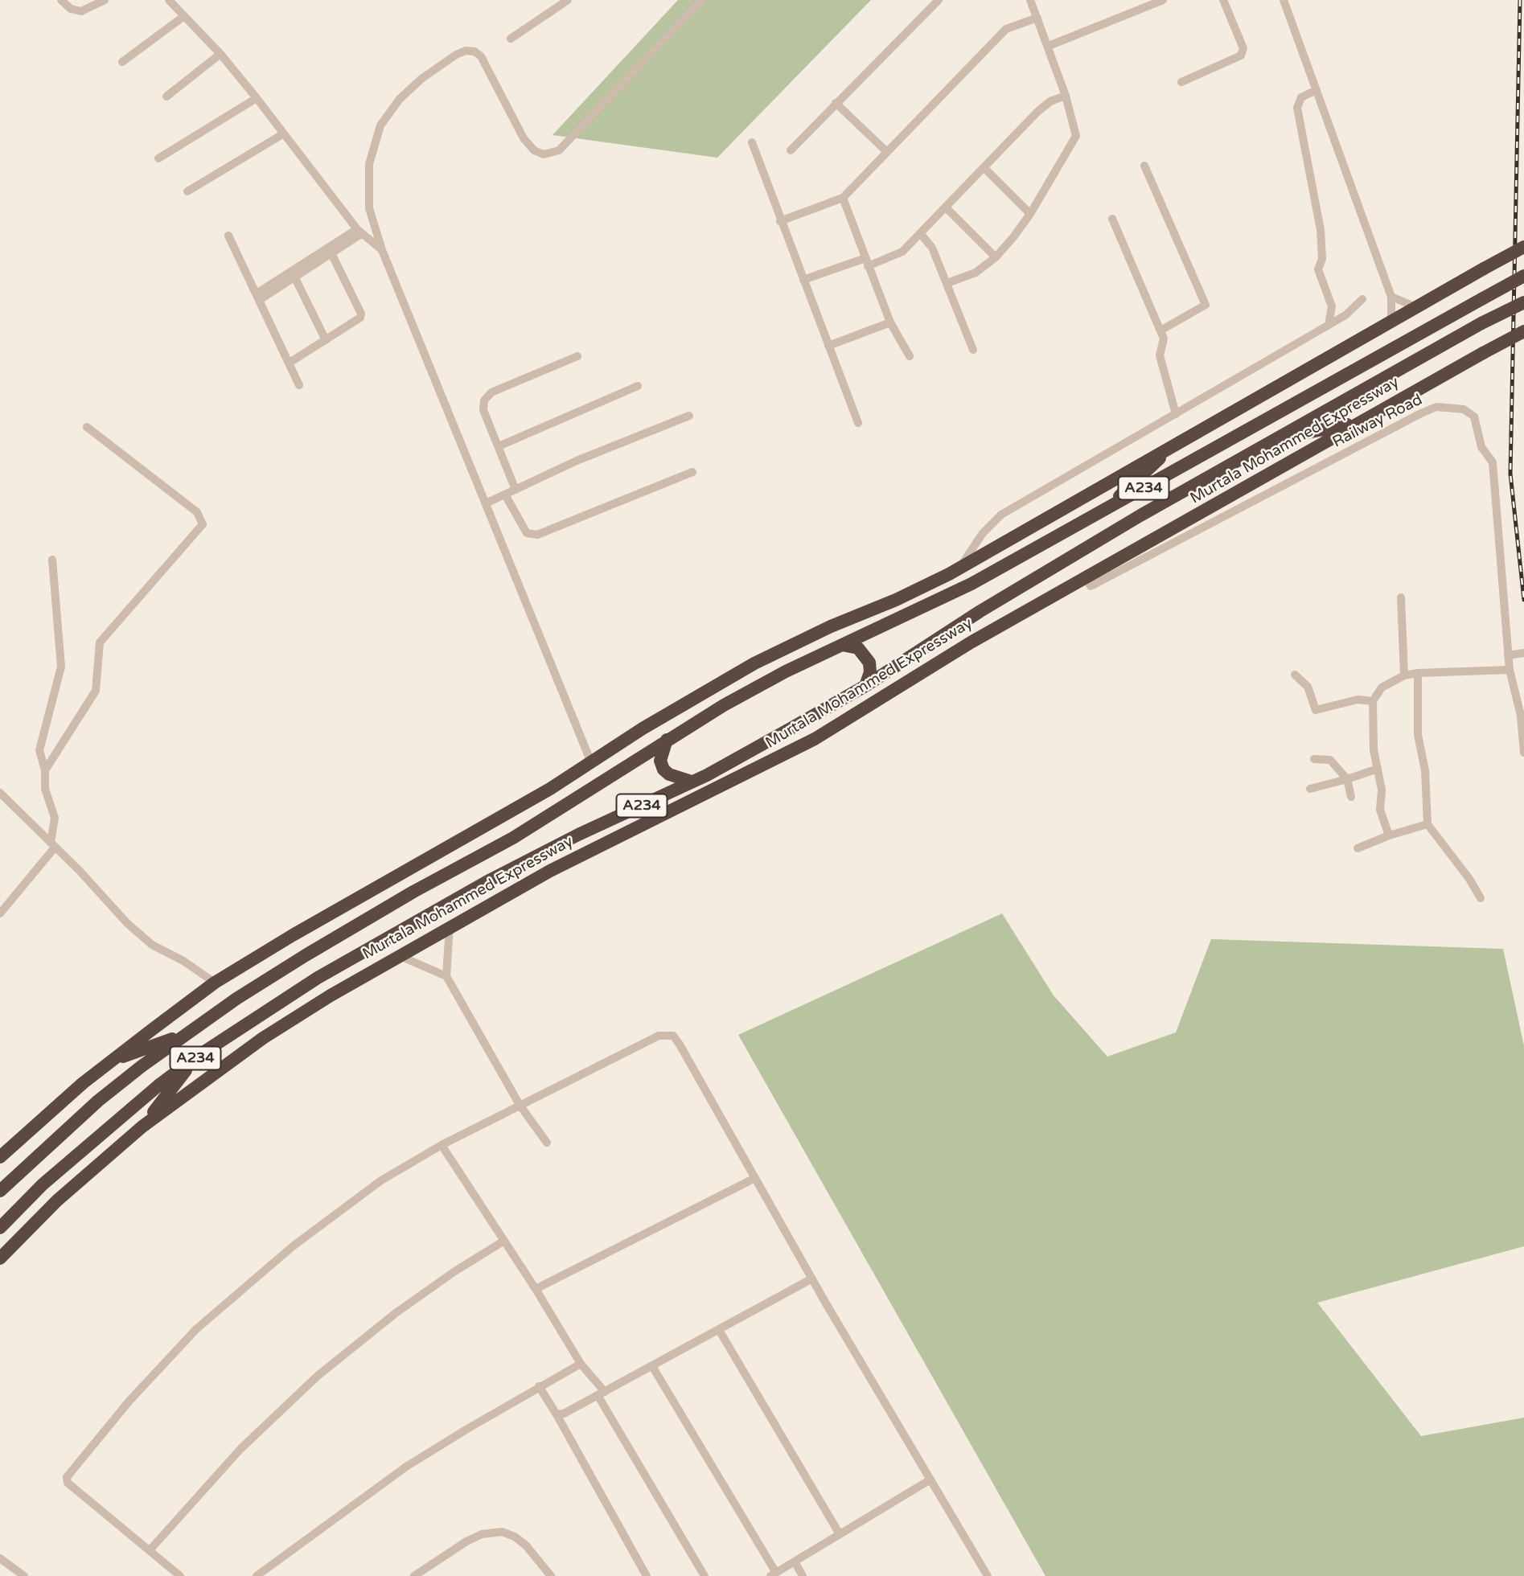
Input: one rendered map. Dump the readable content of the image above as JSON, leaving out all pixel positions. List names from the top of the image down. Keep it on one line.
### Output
{"streets":{"highway":["Murtala Mohammed Expressway","A234"],"street":["Railway Road"]},"crossings":[["Railway Road","Murtala Mohammed Expressway"]]}
